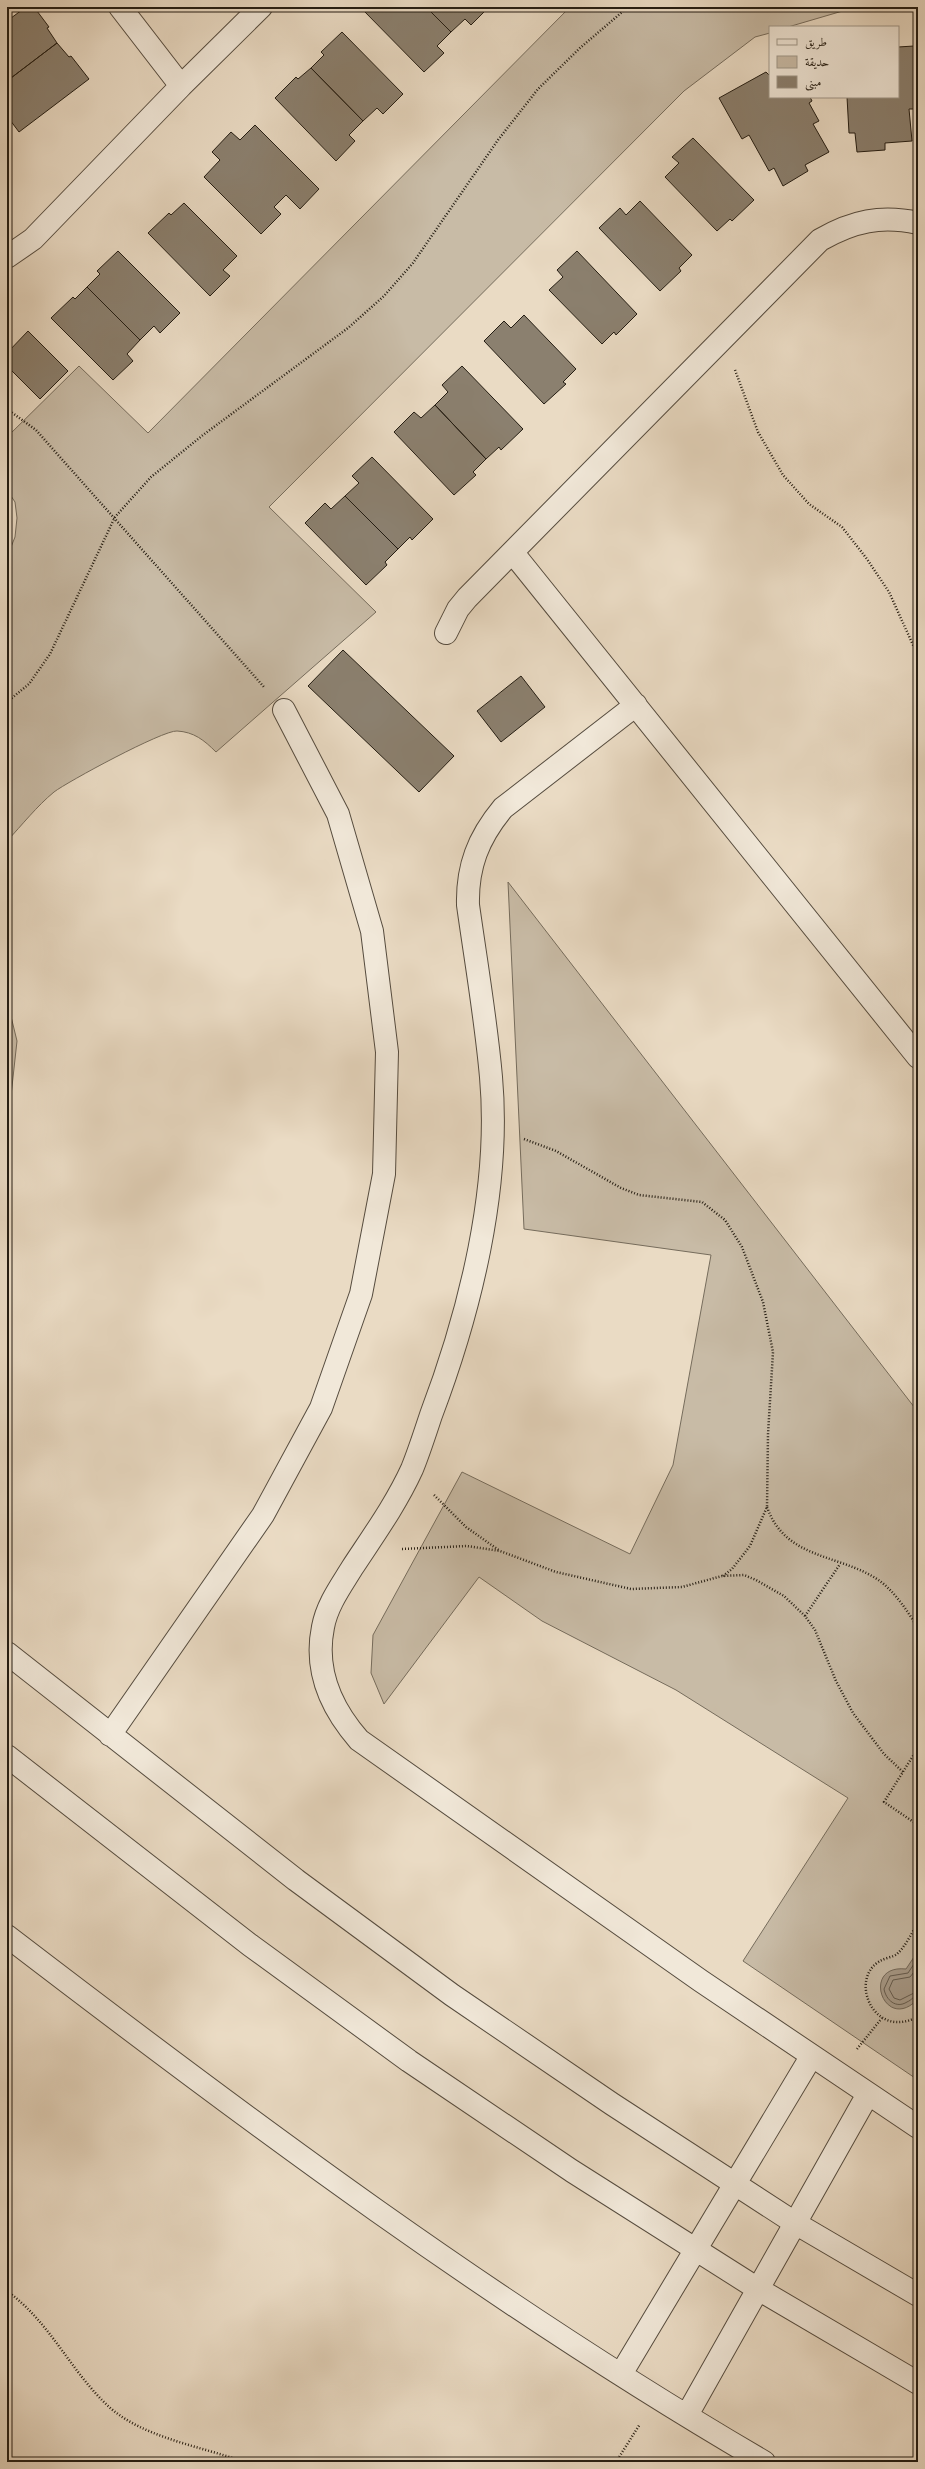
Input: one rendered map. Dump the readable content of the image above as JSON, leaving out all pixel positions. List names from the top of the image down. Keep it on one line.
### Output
{"legend":["طريق","حديقة","مبنى"]}
